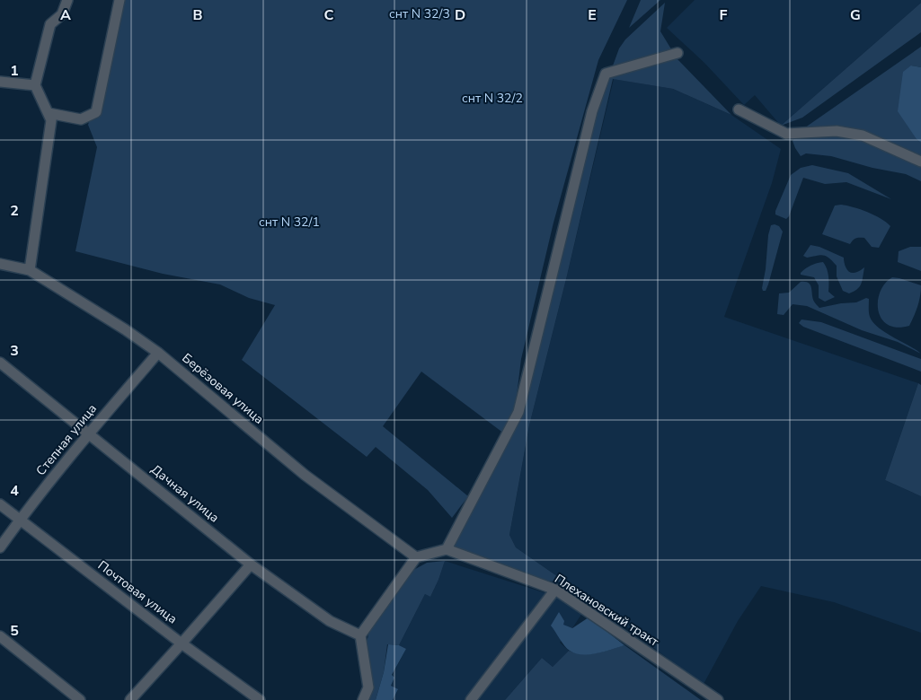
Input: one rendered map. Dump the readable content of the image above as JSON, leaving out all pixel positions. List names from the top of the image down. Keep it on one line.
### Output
{"streets":{"street":["Берёзовая улица","Степная улица","Дачная улица","Почтовая улица","Плехановский тракт"]},"crossings":[["Берёзовая улица","Степная улица"],["Степная улица","Дачная улица"],["Степная улица","Почтовая улица"]],"parks":["снт N 32/3","снт N 32/2","снт N 32/1"],"grid":{"columns":["A","B","C","D","E","F","G"],"rows":["1","2","3","4","5"]}}
